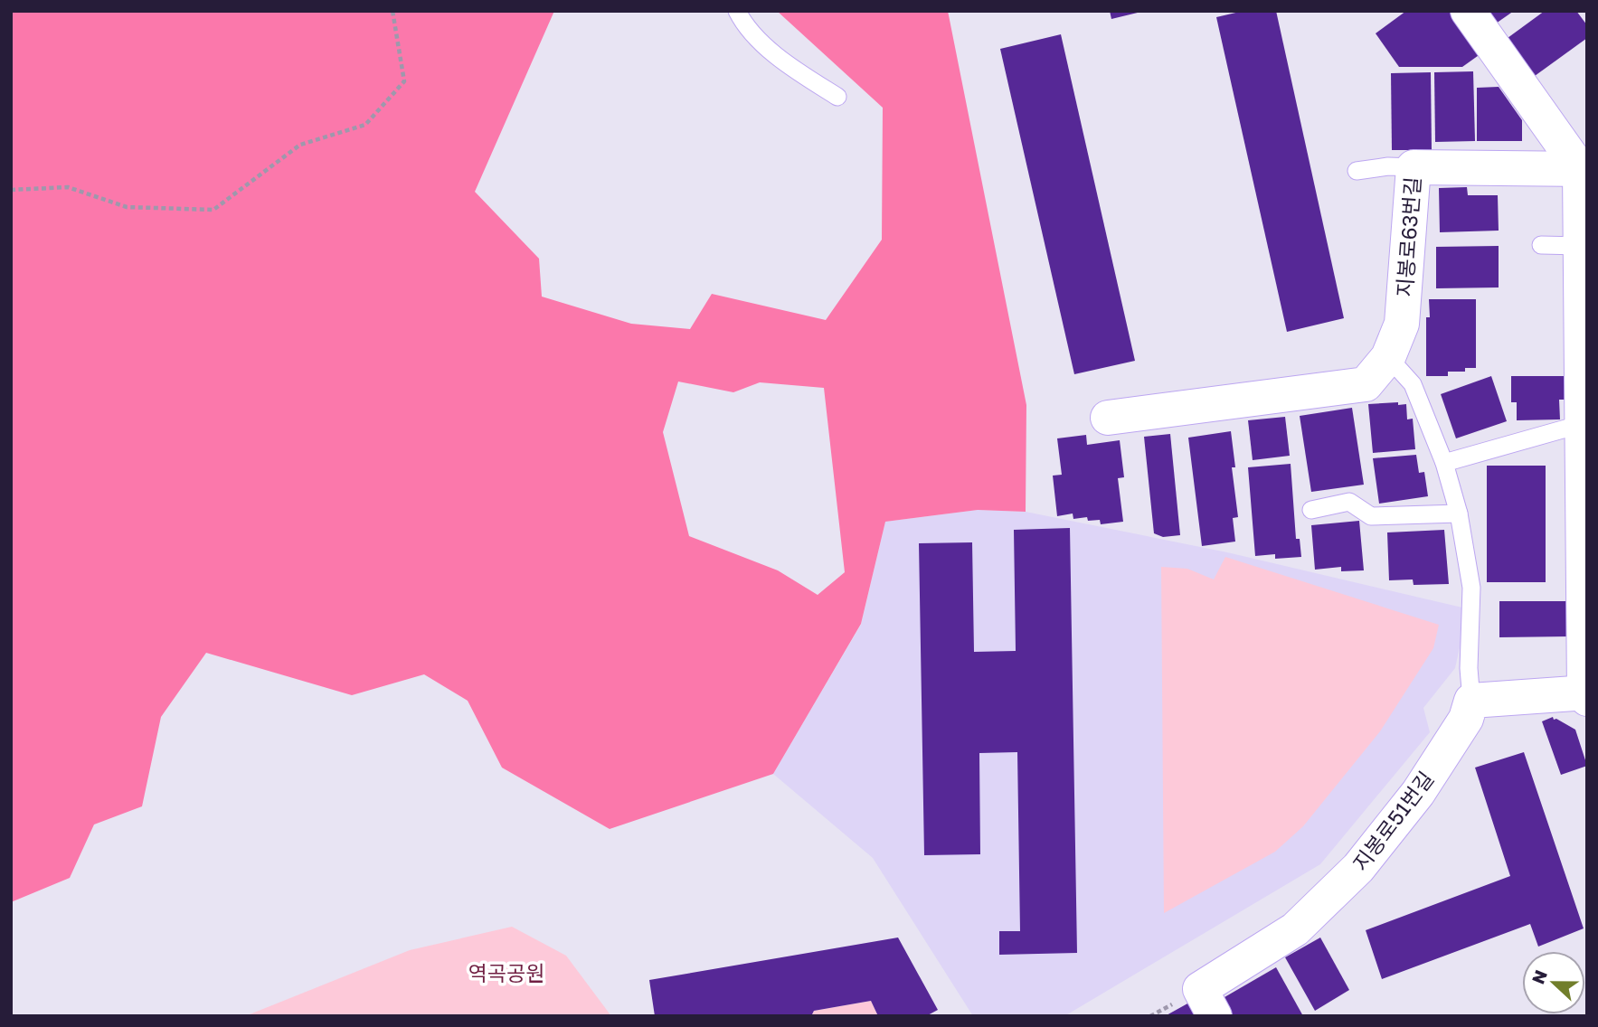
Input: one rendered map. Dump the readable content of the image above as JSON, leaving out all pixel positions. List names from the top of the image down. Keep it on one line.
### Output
{"streets":{"street":["지봉로63번길","지봉로51번길"]},"parks":["역곡공원"],"north":"left"}
